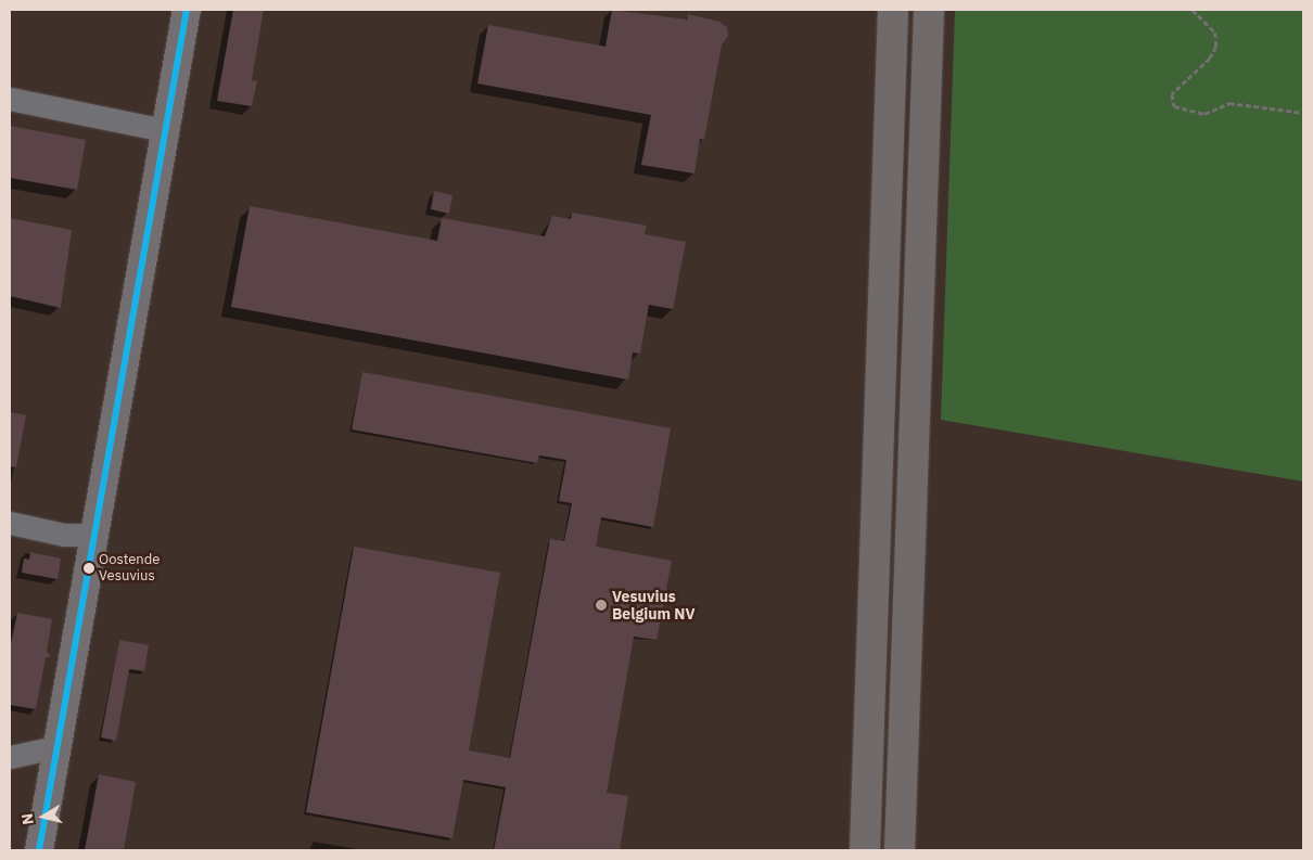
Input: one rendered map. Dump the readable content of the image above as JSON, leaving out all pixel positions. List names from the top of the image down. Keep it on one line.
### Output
{"places":["Oostende Vesuvius","Vesuvius Belgium NV"],"north":"left"}
